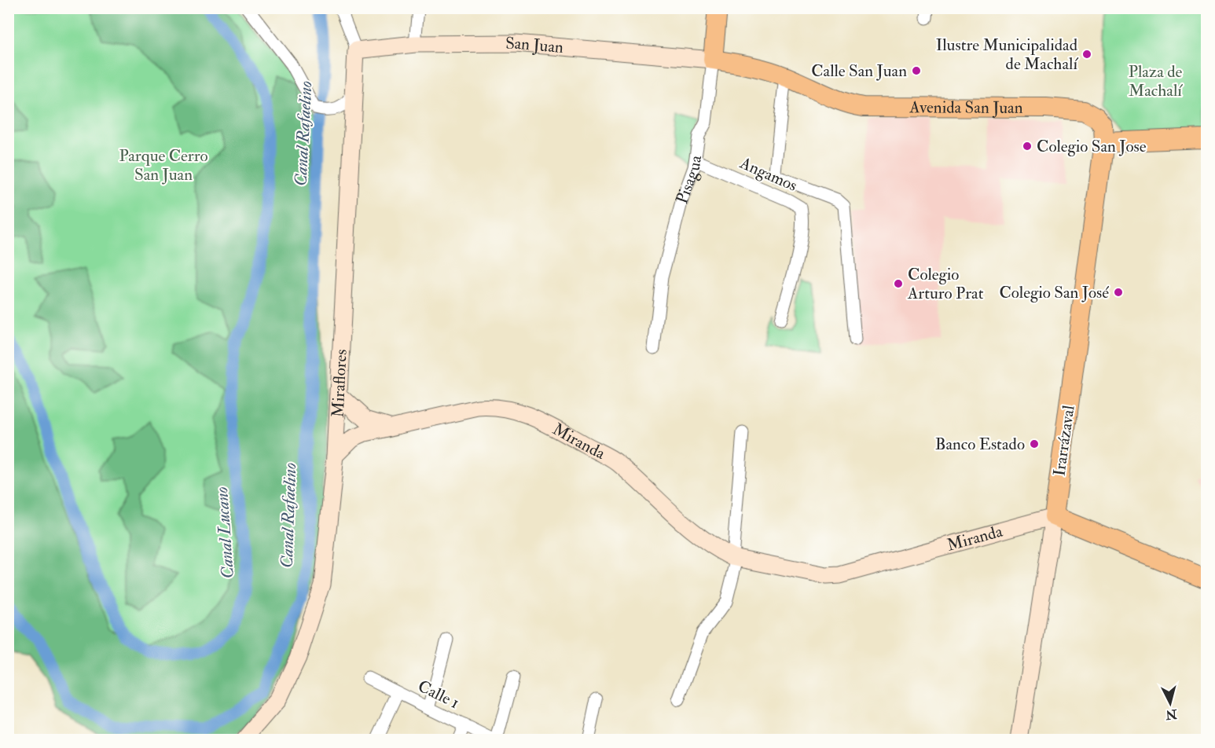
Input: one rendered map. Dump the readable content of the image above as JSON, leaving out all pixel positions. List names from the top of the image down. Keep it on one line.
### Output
{"streets":{"main road":["Avenida San Juan","Pisagua","Irarrázaval"],"street":["San Juan","Angamos","Miraflores","Miranda","Calle 1"]},"crossings":[["San Juan","Avenida San Juan"],["San Juan","Pisagua"],["San Juan","Miraflores"],["Avenida San Juan","Pisagua"],["Avenida San Juan","Irarrázaval"],["Angamos","Pisagua"],["Miraflores","Miranda"],["Irarrázaval","Miranda"]],"water":["Canal Rafaelino","Canal Lucano"],"parks":["Plaza de Machalí","Parque Cerro San Juan"],"places":["Ilustre Municipalidad de Machalí","Calle San Juan","Colegio San Jose","Colegio Arturo Prat","Colegio San José","Banco Estado"],"north":"bottom"}
